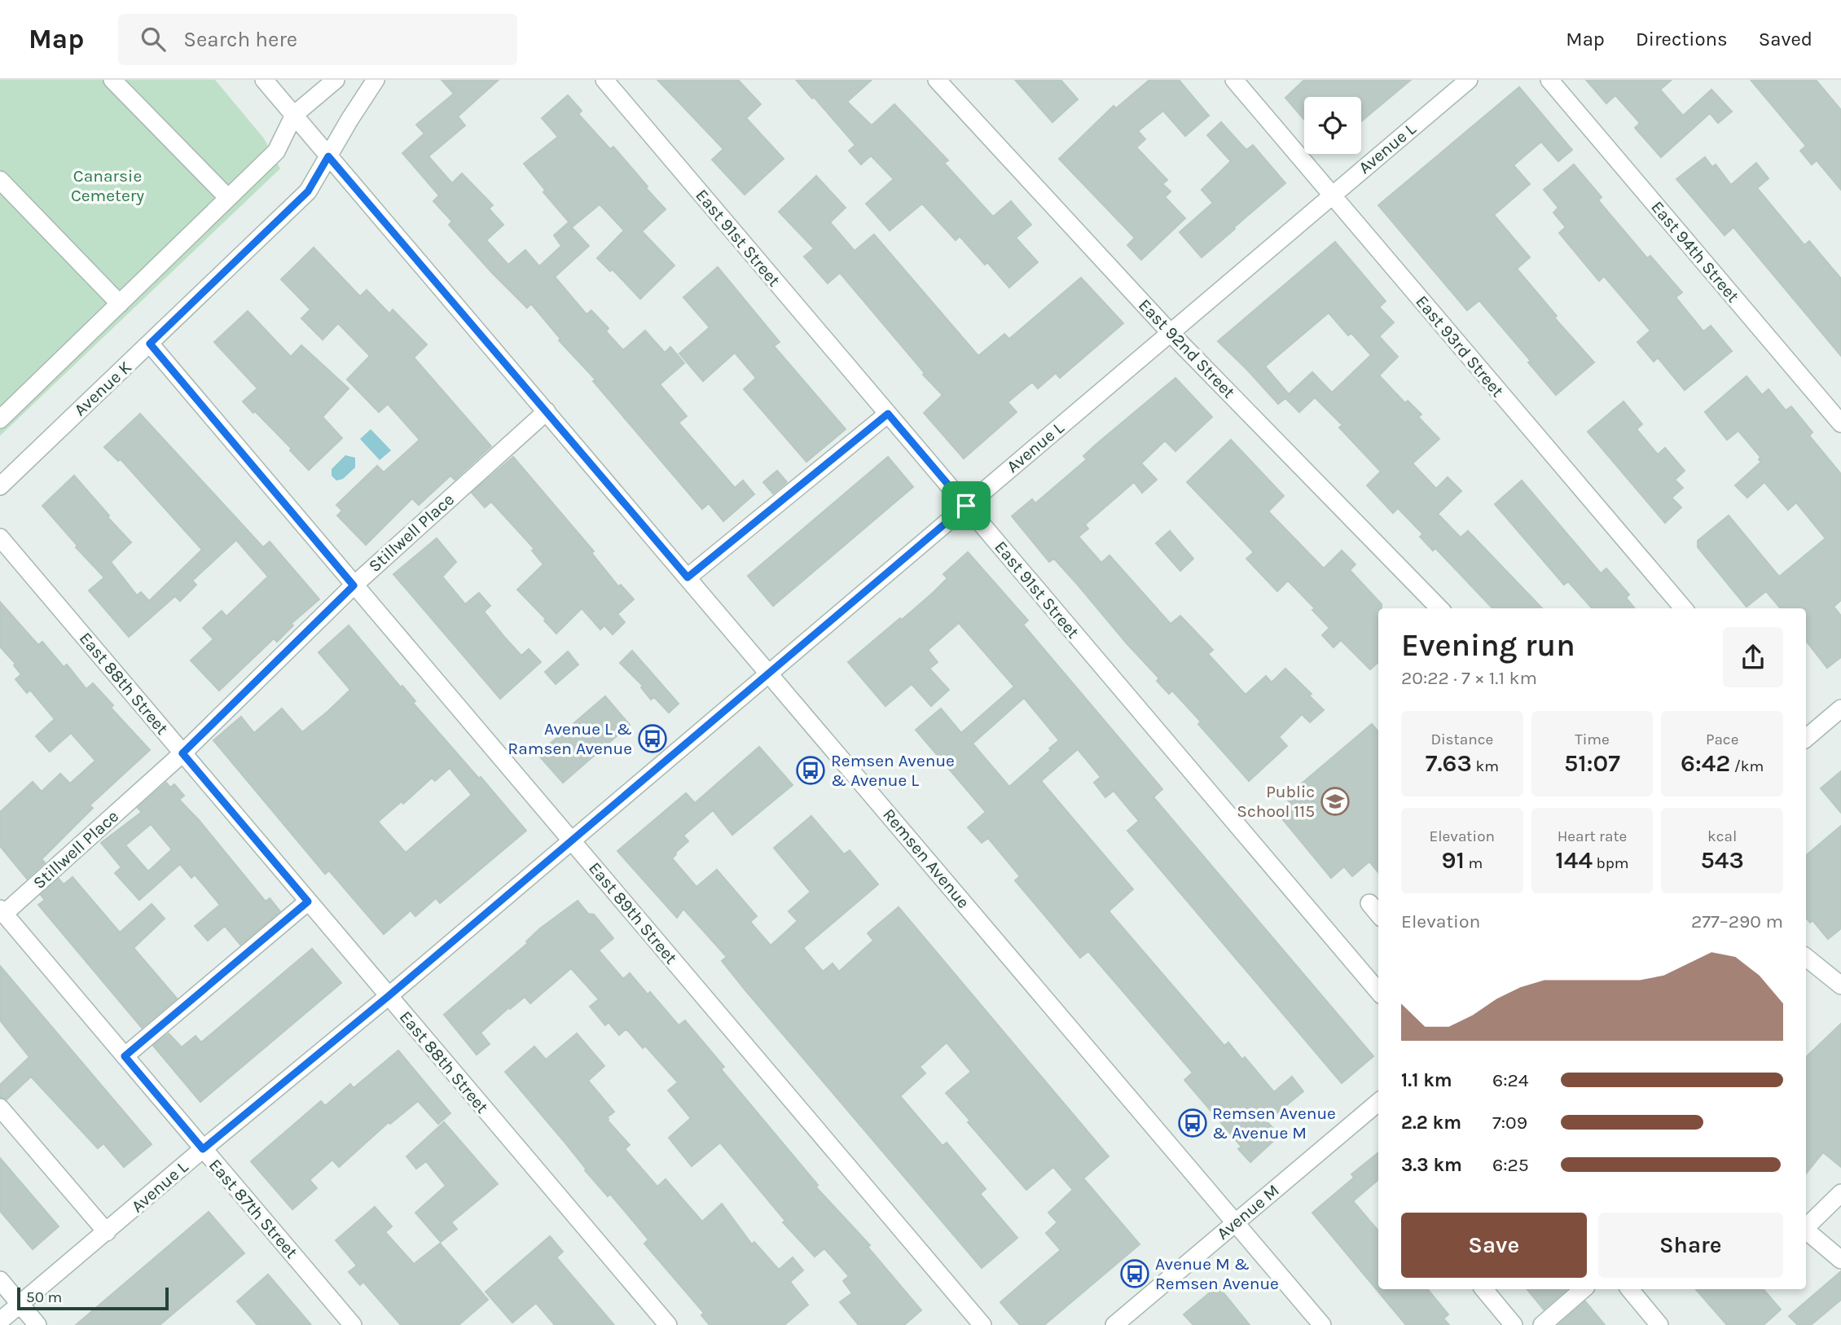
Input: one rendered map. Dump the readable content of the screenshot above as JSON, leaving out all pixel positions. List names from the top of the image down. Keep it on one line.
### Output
{"streets":{"street":["Avenue L","East 91st Street","East 94th Street","East 93rd Street","East 92nd Street","Avenue K","Stillwell Place","East 88th Street","Remsen Avenue","East 89th Street","East 87th Street","Avenue M"]},"crossings":[["Avenue L","East 91st Street"],["Avenue L","East 93rd Street"],["Avenue L","East 92nd Street"],["Avenue L","East 88th Street"],["Avenue L","Remsen Avenue"],["Avenue L","East 89th Street"],["Avenue L","East 87th Street"],["Avenue K","Remsen Avenue"],["Avenue K","East 89th Street"],["Stillwell Place","East 88th Street"],["Stillwell Place","Remsen Avenue"],["Stillwell Place","East 89th Street"],["Stillwell Place","East 87th Street"],["Remsen Avenue","Avenue M"]],"parks":["Canarsie Cemetery"],"places":{"bus stop":["Avenue L & Ramsen Avenue","Remsen Avenue & Avenue L","Remsen Avenue & Avenue M","Avenue M & Remsen Avenue"],"school or university":["Public School 115"]},"scale_bar":"50 m","page":{"header":"Map","search":"Search here","nav":["Map","Directions","Saved"],"heading":["Evening run","20:22 · 7 × 1.1 km"],"stats":[["Distance","7.63 km"],["Time","51:07"],["Pace","6:42 /km"],["Elevation","91 m"],["Heart rate","144 bpm"],["kcal","543"]],"chart":["Elevation","277–290 m"],"list":[{"name":"1.1 km","note":"6:24"},{"name":"2.2 km","note":"7:09"},{"name":"3.3 km","note":"6:25"}],"buttons":["Save","Share"],"scale":"50 m"}}
